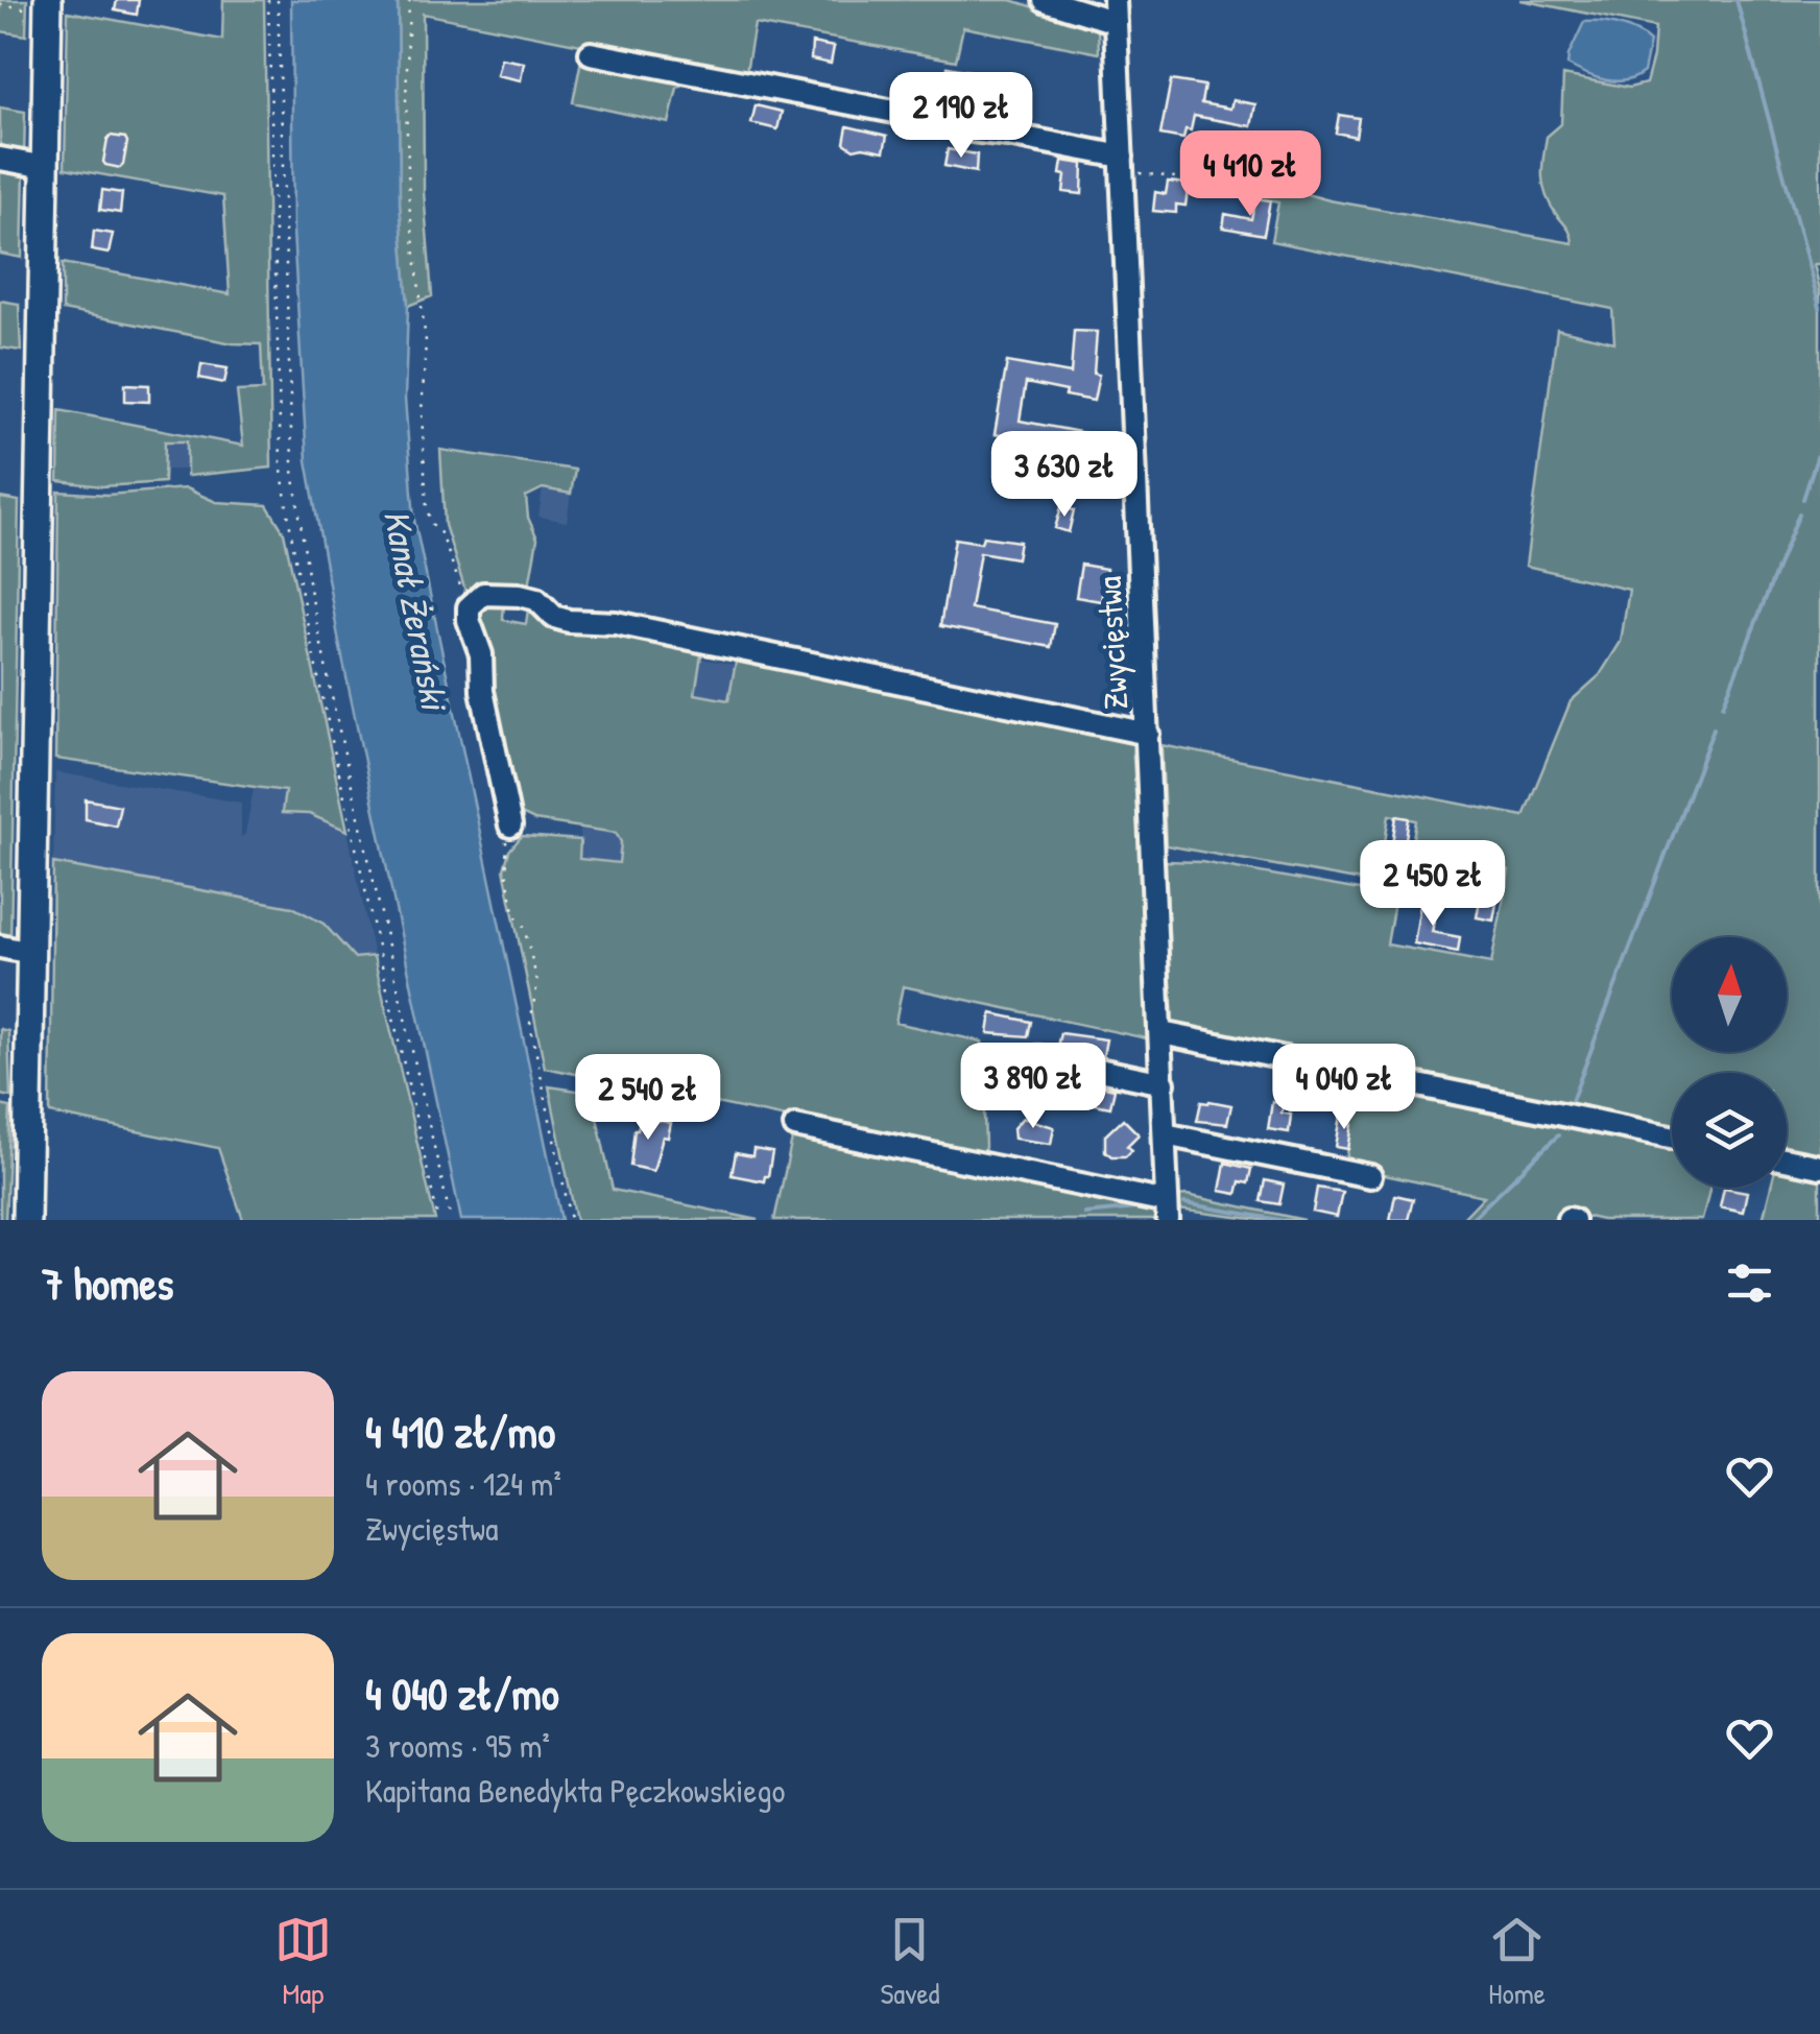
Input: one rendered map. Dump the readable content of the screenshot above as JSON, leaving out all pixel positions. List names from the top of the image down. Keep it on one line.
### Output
{"streets":{"street":["Zwycięstwa"]},"water":["Kanał Żerański"],"north":"top","page":{"price":["2 190 zł","4 410 zł","3 630 zł","2 450 zł","3 890 zł","4 040 zł","2 540 zł"],"heading":"7 homes","list":[{"name":"4 410 zł/mo","note":"4 rooms · 124 m² · Zwycięstwa"},{"name":"4 040 zł/mo","note":"3 rooms · 95 m² · Kapitana Benedykta Pęczkowskiego"}],"tabs":["Map","Saved","Home"]}}
